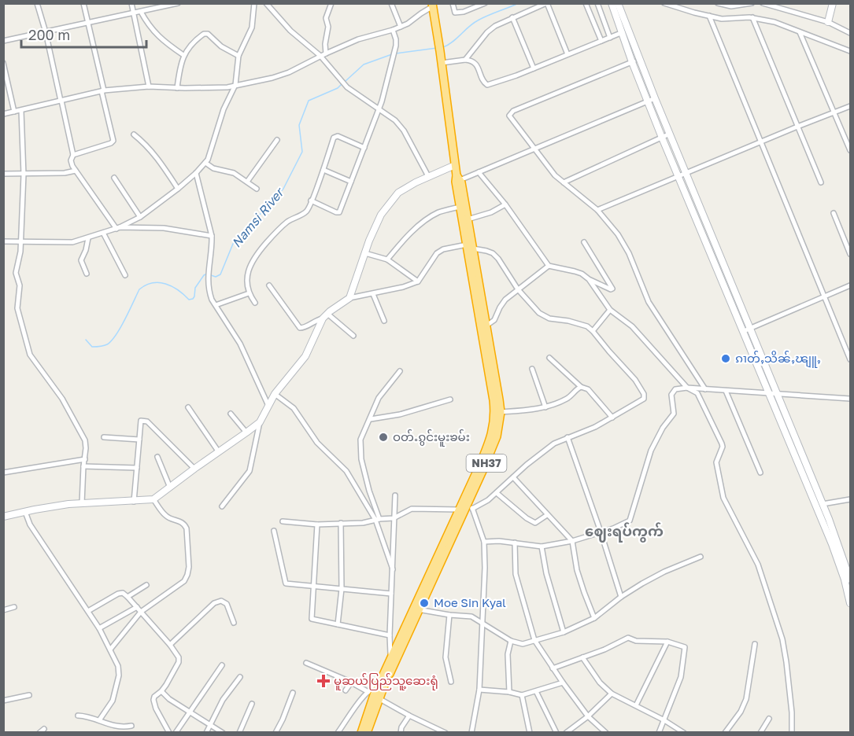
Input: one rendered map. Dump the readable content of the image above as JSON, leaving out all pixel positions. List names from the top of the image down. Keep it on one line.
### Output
{"streets":{"highway":["NH37"]},"districts":["ဈေးရပ်ကွက်"],"water":["Namsi River"],"places":{"other":["ၵၢတ်ႇသိၼ်ႇၽျူႇ","ဝတ်ႉၵွင်းမူးၶမ်း","Moe Sin Kyal"],"health":["မူဆယ်ပြည်သူ့ဆေးရုံ"]},"scale_bar":"200 m"}
